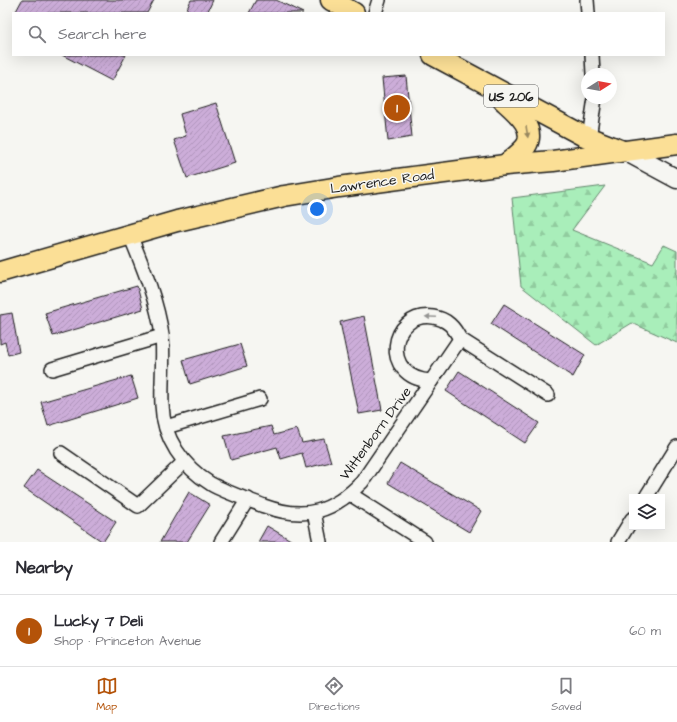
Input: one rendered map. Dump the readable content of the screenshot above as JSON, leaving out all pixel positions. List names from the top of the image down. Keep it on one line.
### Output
{"streets":{"main road":["US 206","Lawrence Road"],"street":["Wittenborn Drive"]},"crossings":[["US 206","Lawrence Road"],["Lawrence Road","Wittenborn Drive"]],"north":"right","page":{"search":"Search here","pins":"1","heading":"Nearby","list":[{"mark":"1","name":"Lucky 7 Deli","note":"Shop · Princeton Avenue","value":"60 m"}],"nav":["Map","Directions","Saved"]}}
